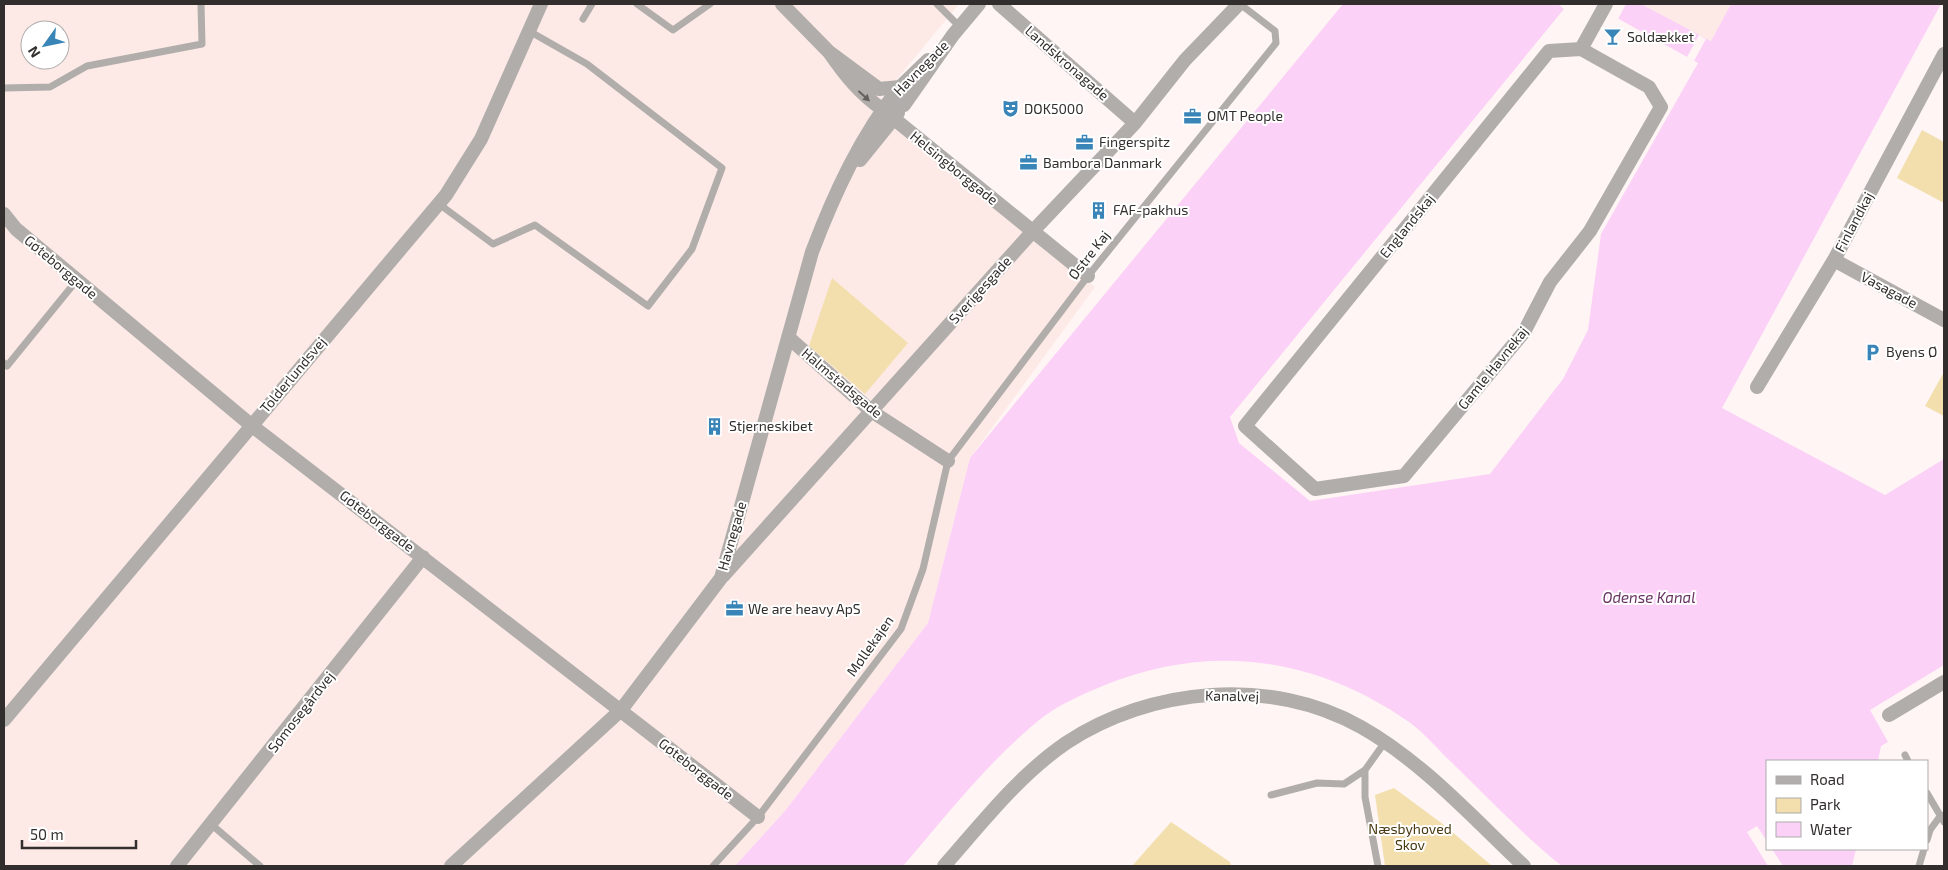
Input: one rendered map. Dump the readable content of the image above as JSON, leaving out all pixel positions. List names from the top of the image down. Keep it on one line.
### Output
{"streets":{"street":["Landskronagade","Havnegade","Helsingborggade","Finlandkaj","Englandskaj","Gøteborggade","Sverigesgade","Vasagade","Gamle Havnekaj","Tolderlundsvej","Halmstadsgade","Kanalvej","Sømosegårdvej"],"lane":["Østre Kaj","Møllekajen"]},"crossings":[["Landskronagade","Sverigesgade"],["Havnegade","Helsingborggade"],["Havnegade","Gøteborggade"],["Havnegade","Sverigesgade"],["Havnegade","Halmstadsgade"],["Helsingborggade","Østre Kaj"],["Helsingborggade","Sverigesgade"],["Finlandkaj","Vasagade"],["Englandskaj","Gamle Havnekaj"],["Østre Kaj","Sverigesgade"],["Østre Kaj","Halmstadsgade"],["Østre Kaj","Møllekajen"],["Gøteborggade","Tolderlundsvej"],["Gøteborggade","Møllekajen"],["Gøteborggade","Sømosegårdvej"],["Sverigesgade","Halmstadsgade"],["Halmstadsgade","Møllekajen"]],"water":["Odense Kanal"],"parks":["Næsbyhoved Skov"],"places":{"bar":["Soldækket"],"theatre":["DOK5000"],"office":["OMT People","Fingerspitz","Bambora Danmark","We are heavy ApS"],"building":["FAF-pakhus","Stjerneskibet"],"parking":["Byens Ø"]},"legend":["Road","Park","Water"],"scale_bar":"50 m","north":"bottom left"}
